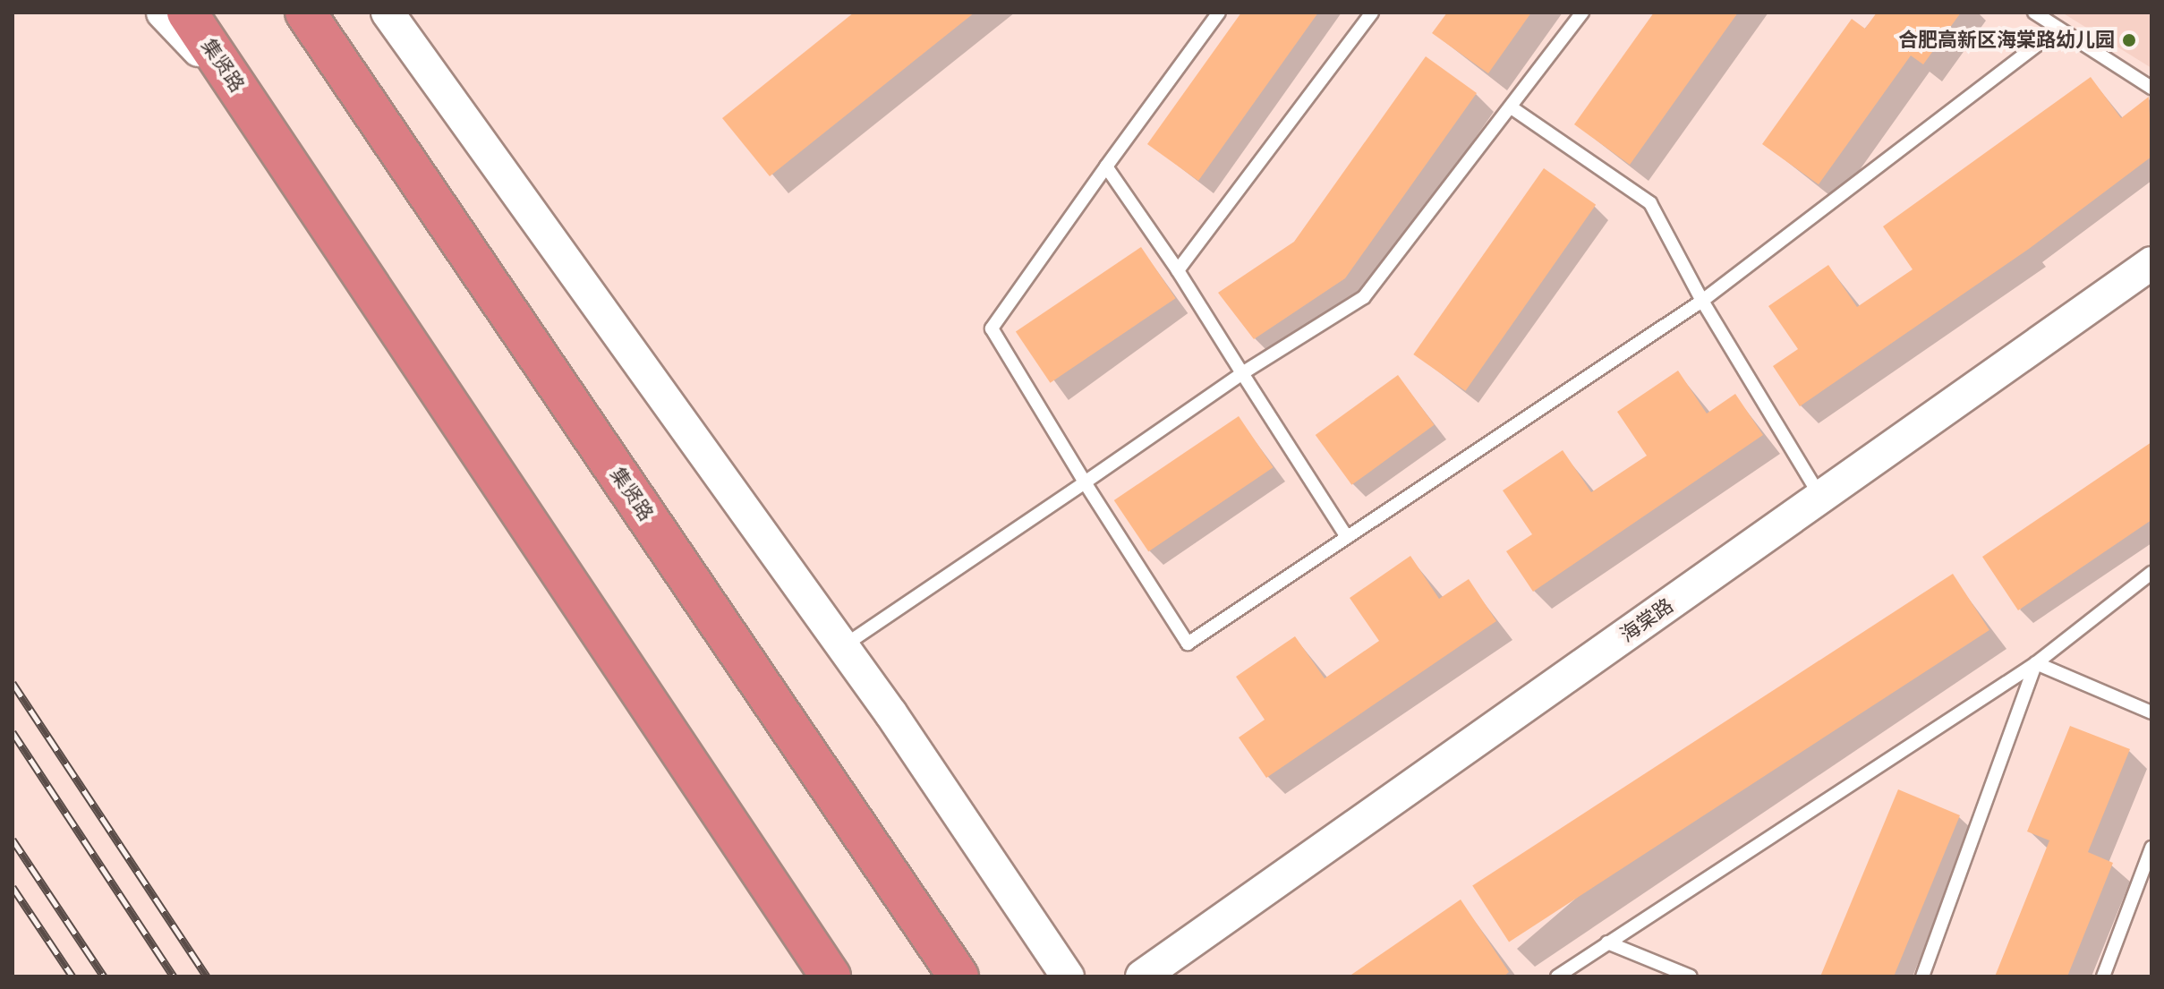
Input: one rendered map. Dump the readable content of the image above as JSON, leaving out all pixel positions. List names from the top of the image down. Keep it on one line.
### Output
{"streets":{"highway":["集贤路"],"street":["海棠路"]},"places":["合肥高新区海棠路幼儿园"]}
